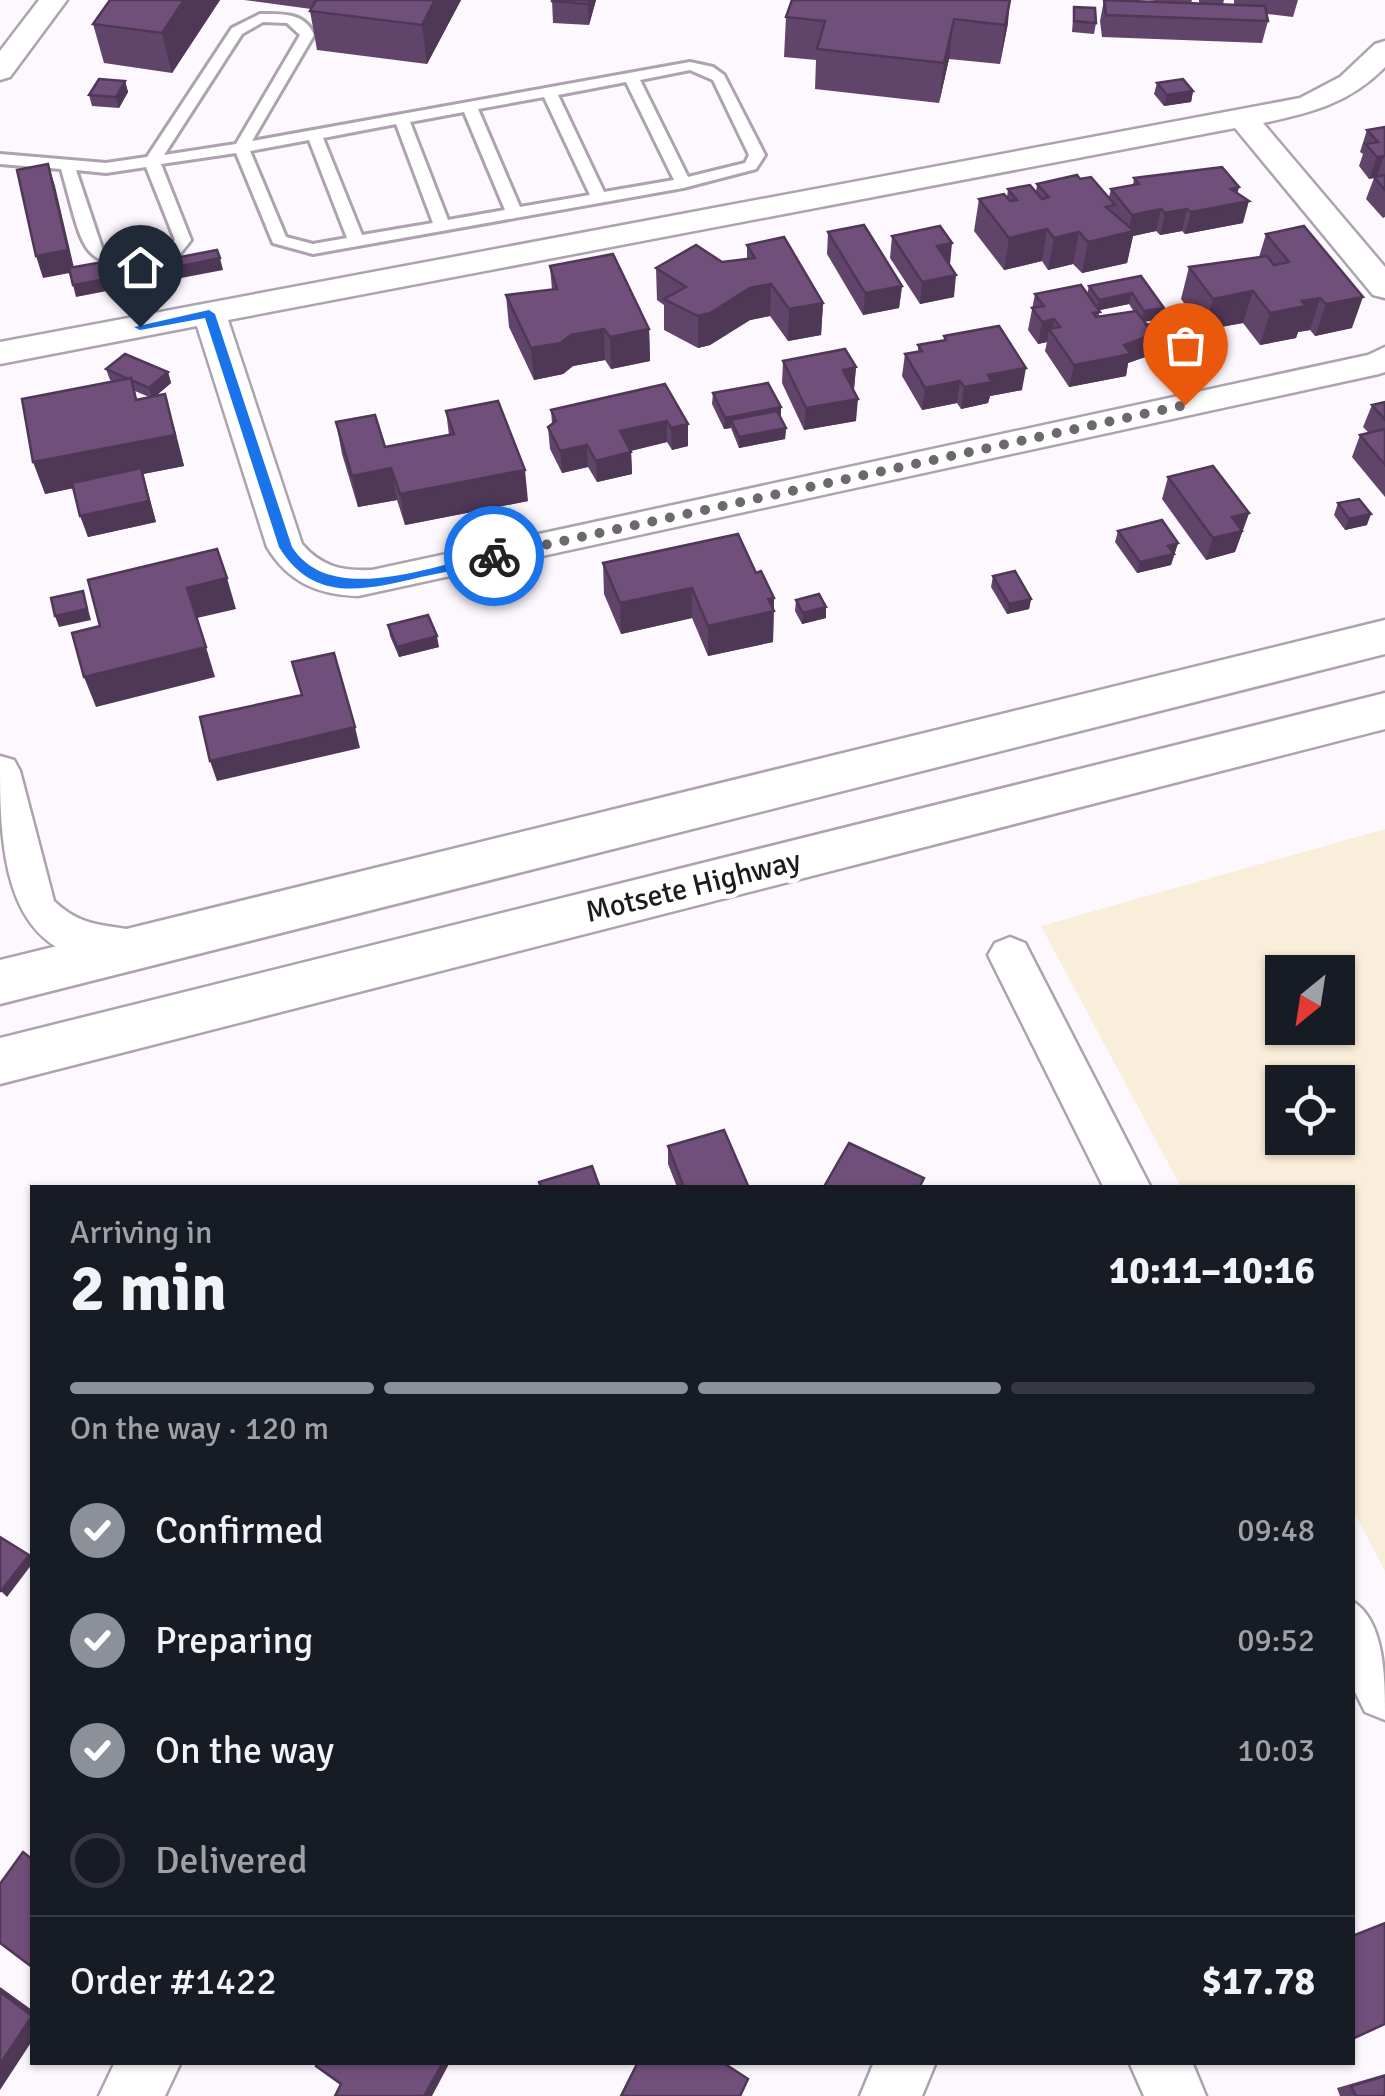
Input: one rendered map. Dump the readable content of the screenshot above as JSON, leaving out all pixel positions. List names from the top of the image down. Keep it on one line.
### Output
{"streets":{"highway":["Motsete Highway"]},"north":"bottom left","page":{"heading":["2 min","Arriving in","10:11–10:16"],"panel":["Order #1422","$17.78"],"bar":"On the way · 120 m","list":[["Confirmed","09:48"],["Preparing","09:52"],["On the way","10:03"],"Delivered"]}}
